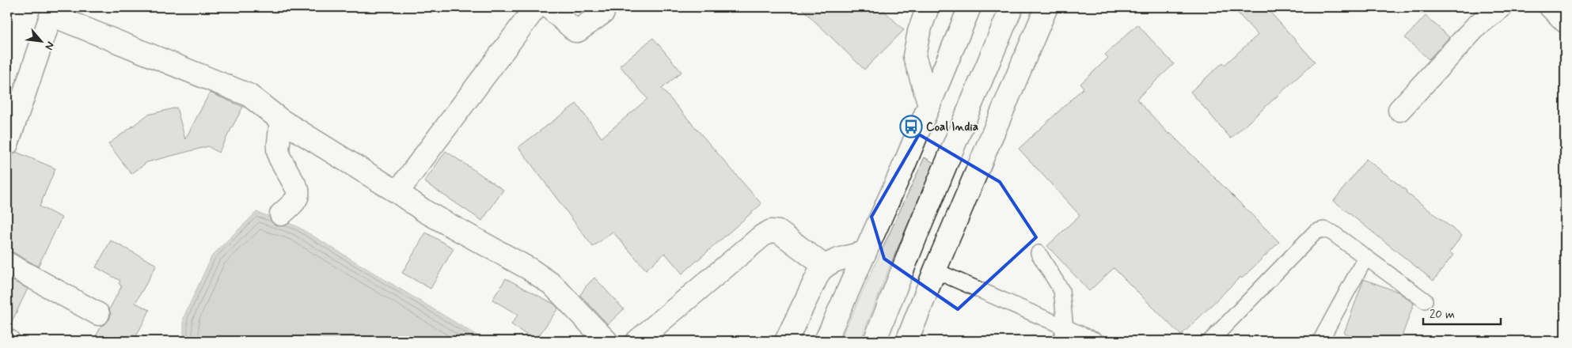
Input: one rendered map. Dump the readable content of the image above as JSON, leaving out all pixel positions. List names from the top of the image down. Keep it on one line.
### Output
{"places":{"bus stop":["Coal India"]},"scale_bar":"20 m","north":"bottom right"}
